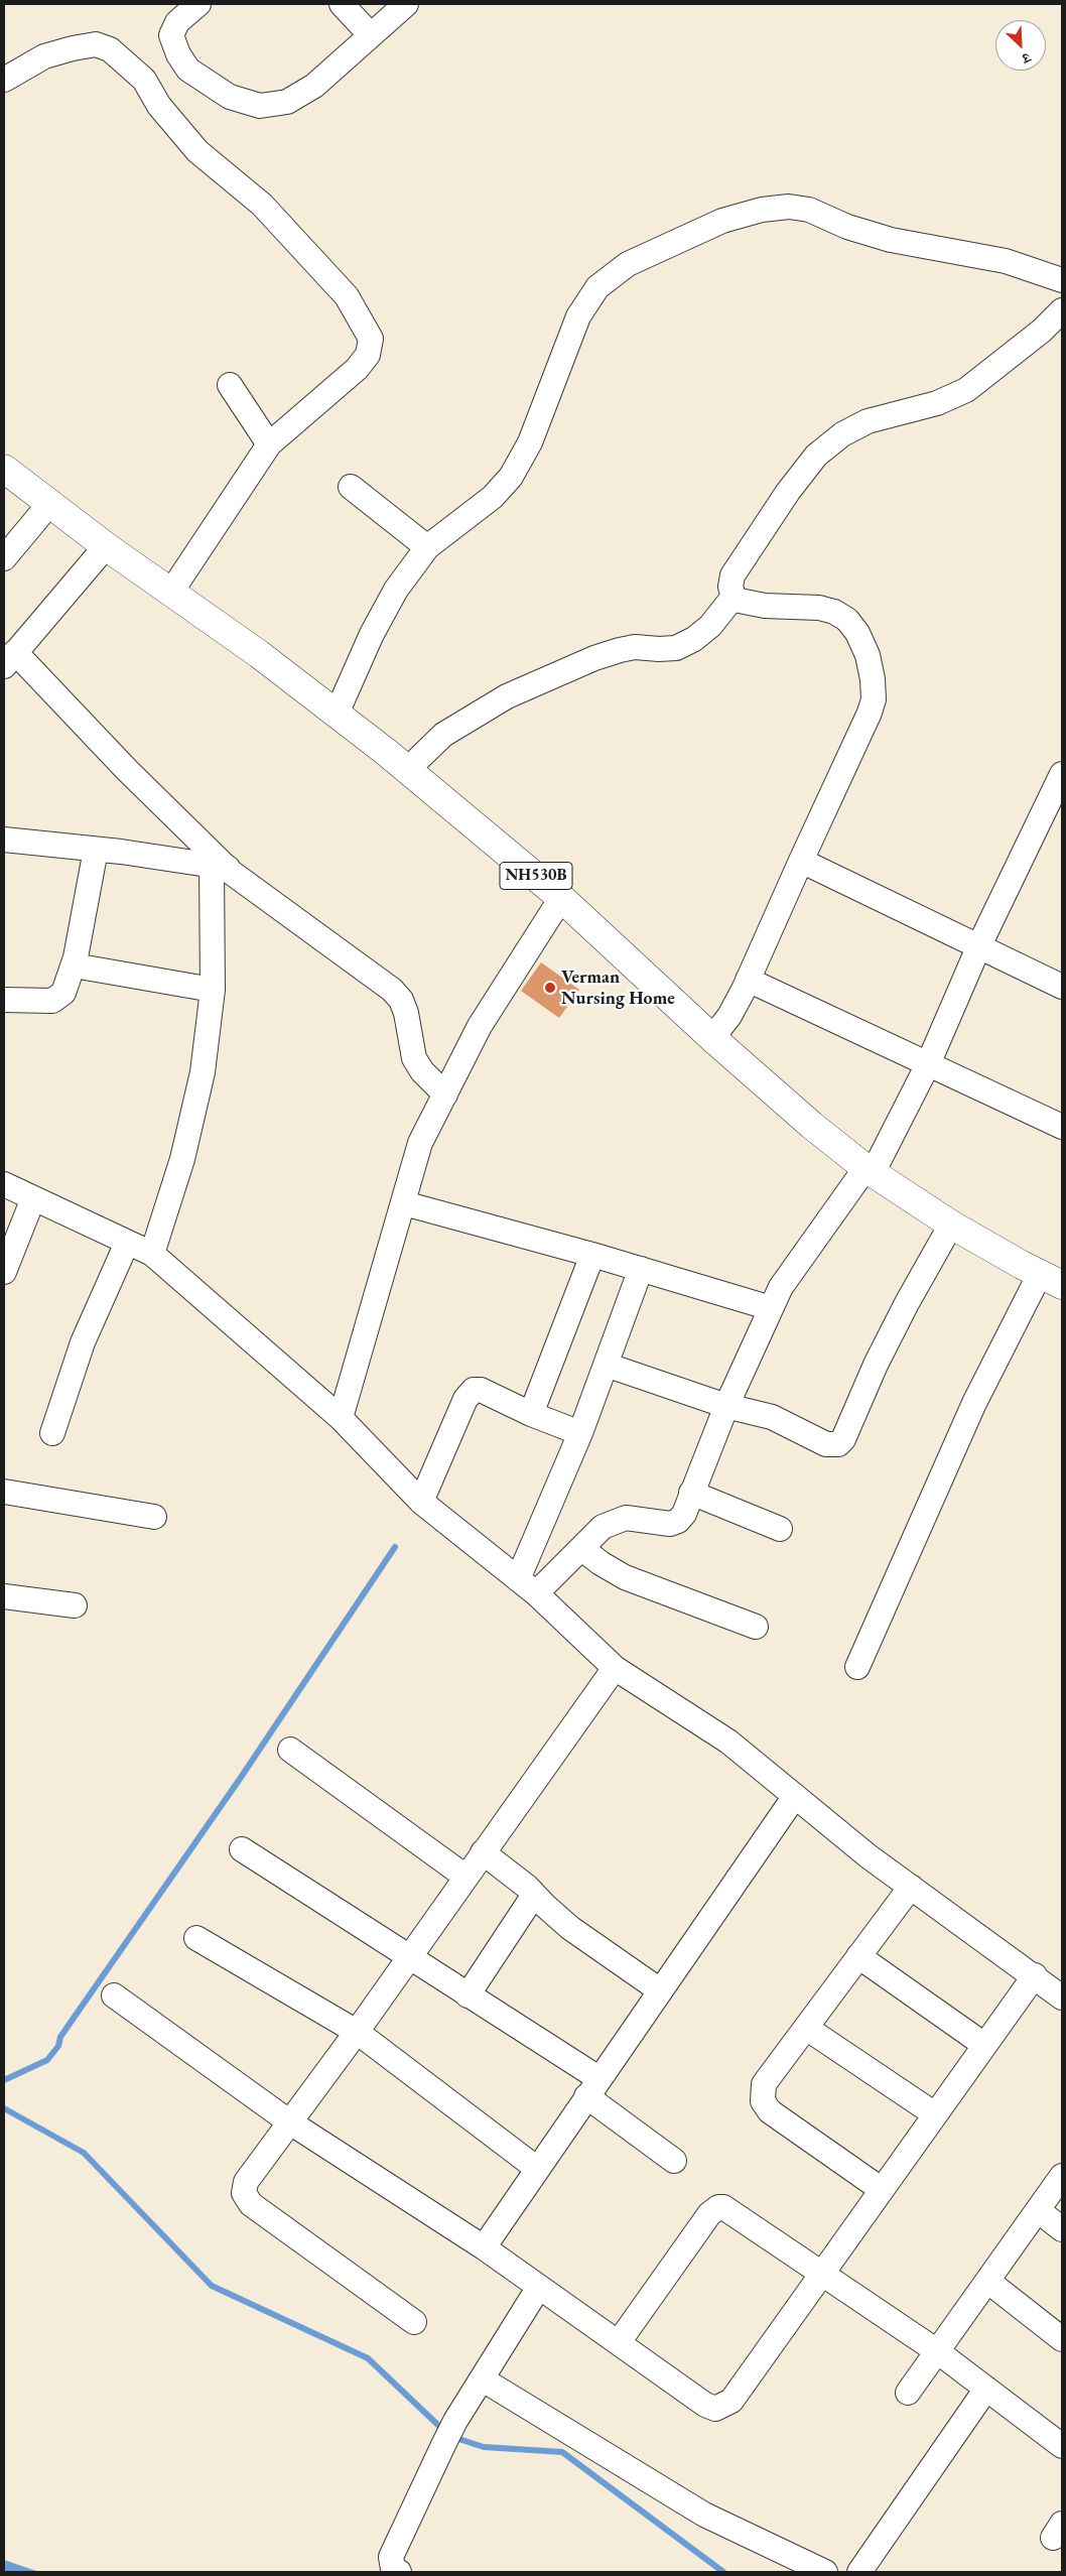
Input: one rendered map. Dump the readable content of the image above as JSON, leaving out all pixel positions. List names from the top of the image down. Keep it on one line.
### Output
{"streets":{"highway":["NH530B"]},"places":["Verman Nursing Home"],"north":"bottom right"}
